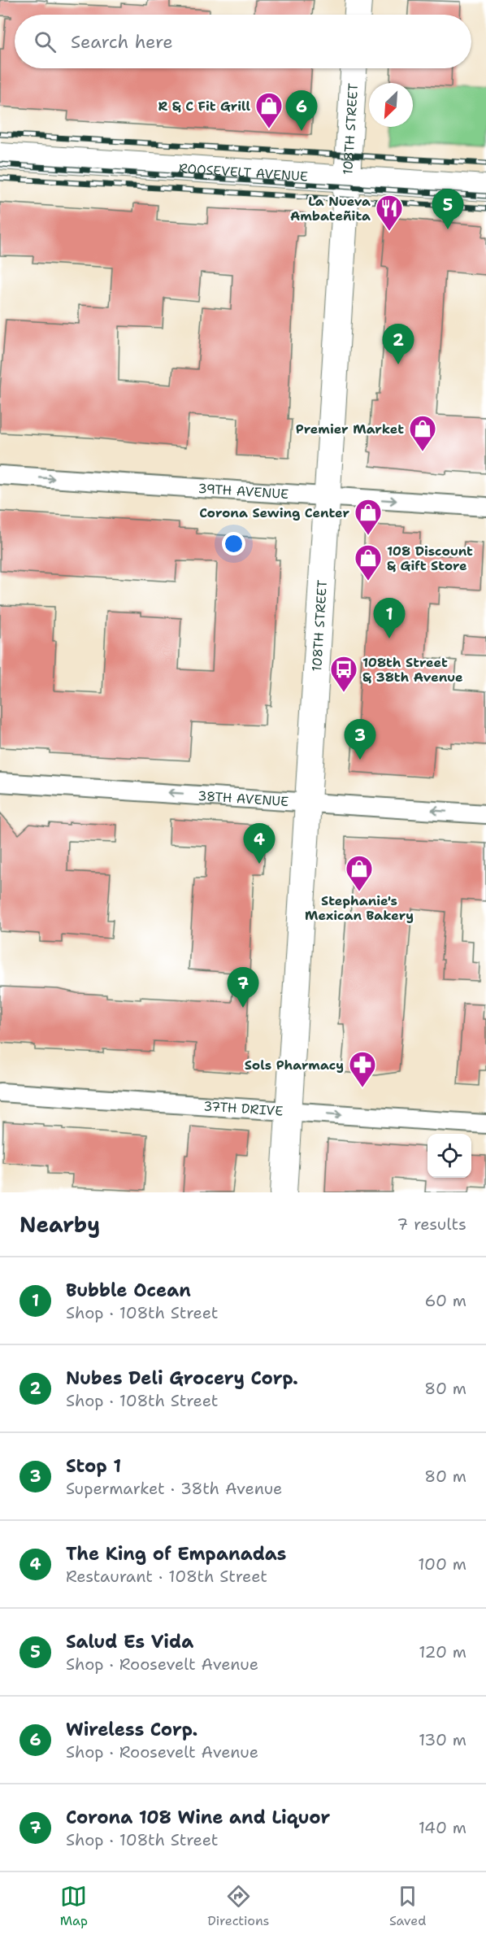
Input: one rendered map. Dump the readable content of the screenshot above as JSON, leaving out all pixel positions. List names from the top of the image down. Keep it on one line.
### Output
{"streets":{"main road":["108TH STREET","ROOSEVELT AVENUE"],"street":["39TH AVENUE","38TH AVENUE","37TH DRIVE"]},"crossings":[["108TH STREET","ROOSEVELT AVENUE"],["108TH STREET","39TH AVENUE"],["108TH STREET","38TH AVENUE"],["108TH STREET","37TH DRIVE"]],"one_way":["39TH AVENUE","38TH AVENUE","37TH DRIVE"],"places":{"shop":["R & C Fit Grill","Premier Market","Corona Sewing Center","108 Discount & Gift Store","Stephanie's Mexican Bakery"],"restaurant":["La Nueva Ambateñita"],"bus stop":["108th Street & 38th Avenue"],"pharmacy":["Sols Pharmacy"]},"north":"bottom left","page":{"search":"Search here","pins":["6","5","2","1","3","4","7"],"heading":["Nearby","7 results"],"list":[{"mark":"1","name":"Bubble Ocean","note":"Shop · 108th Street","value":"60 m"},{"mark":"2","name":"Nubes Deli Grocery Corp.","note":"Shop · 108th Street","value":"80 m"},{"mark":"3","name":"Stop 1","note":"Supermarket · 38th Avenue","value":"80 m"},{"mark":"4","name":"The King of Empanadas","note":"Restaurant · 108th Street","value":"100 m"},{"mark":"5","name":"Salud Es Vida","note":"Shop · Roosevelt Avenue","value":"120 m"},{"mark":"6","name":"Wireless Corp.","note":"Shop · Roosevelt Avenue","value":"130 m"},{"mark":"7","name":"Corona 108 Wine and Liquor","note":"Shop · 108th Street","value":"140 m"}],"nav":["Map","Directions","Saved"]}}
